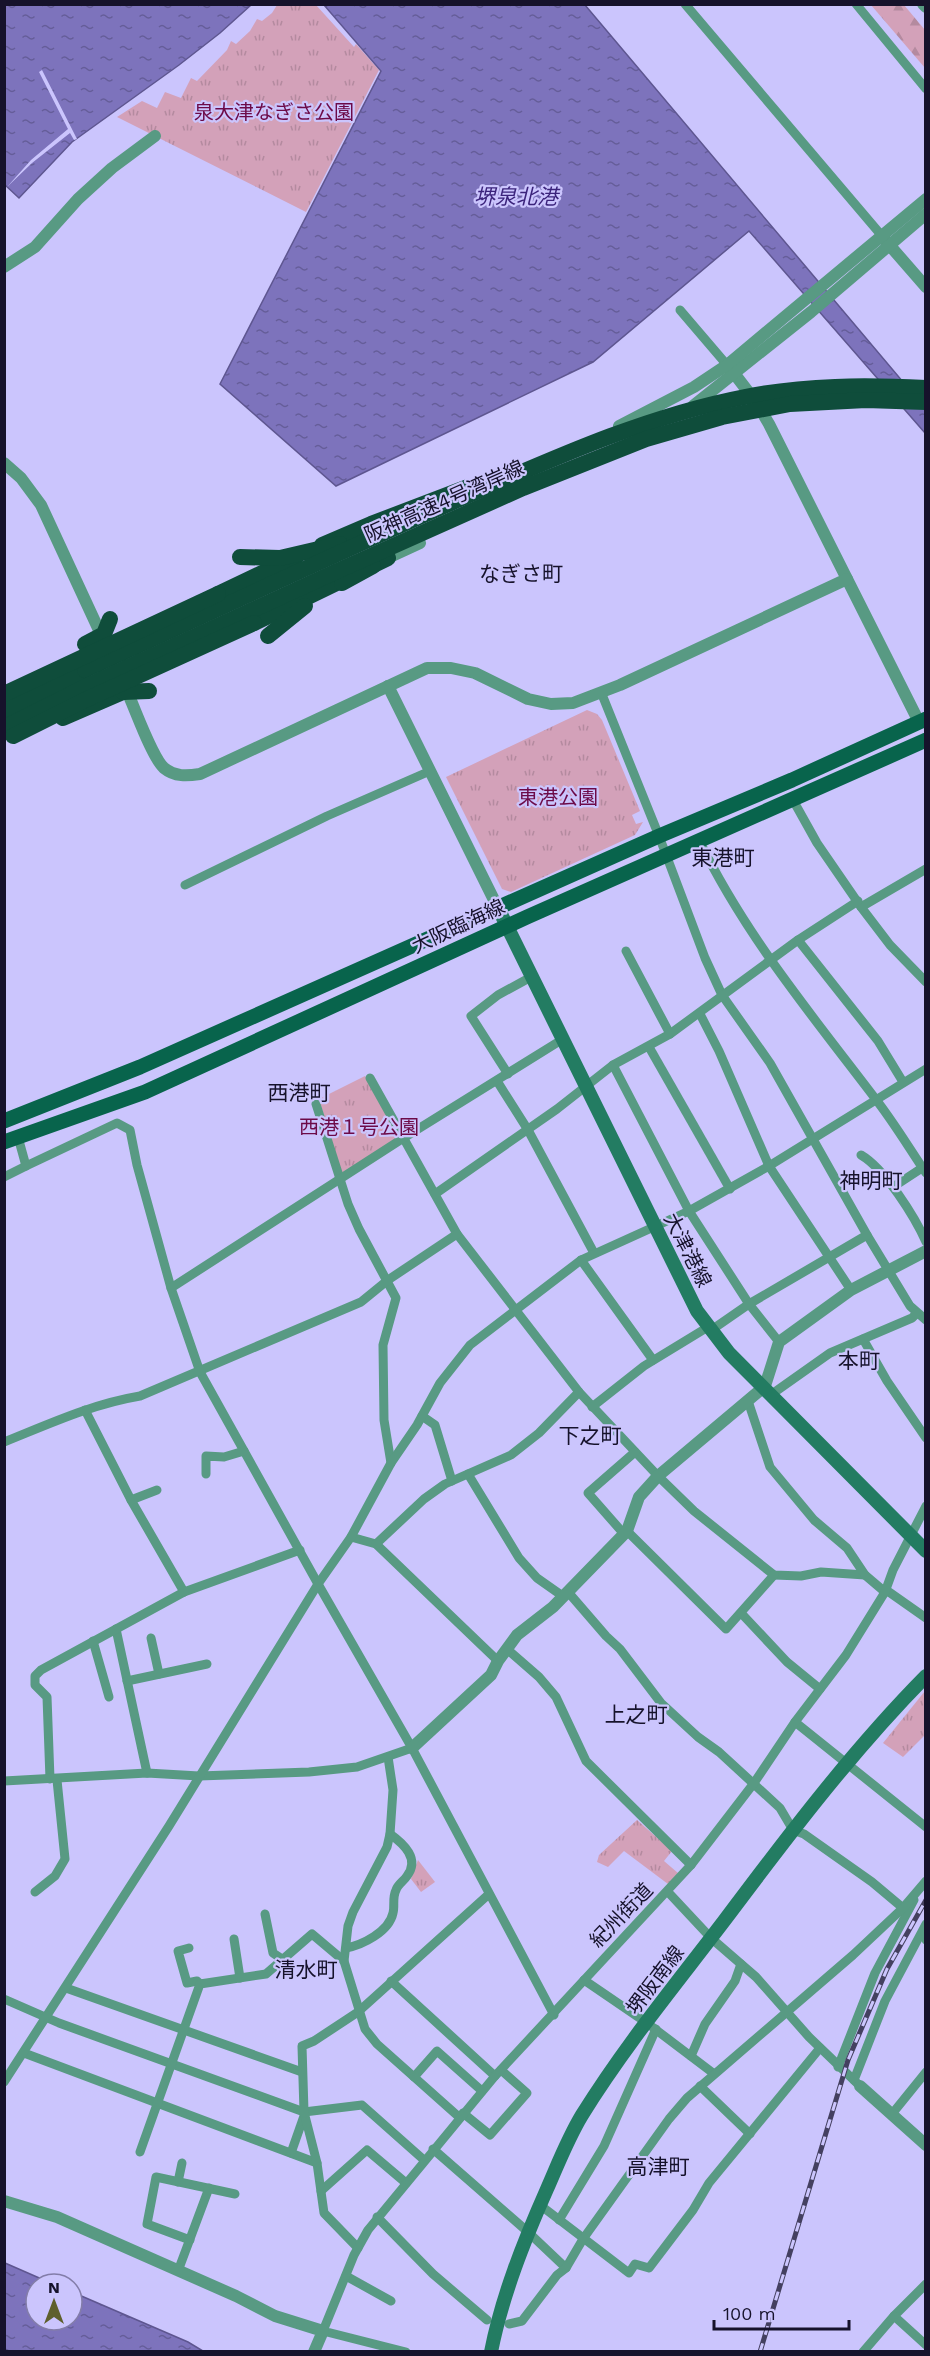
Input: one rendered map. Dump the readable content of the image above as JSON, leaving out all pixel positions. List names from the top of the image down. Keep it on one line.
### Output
{"streets":{"highway":["阪神高速4号湾岸線"],"main road":["大阪臨海線","大津港線","堺阪南線"],"street":["紀州街道"]},"crossings":[["大阪臨海線","大津港線"],["大津港線","紀州街道"]],"districts":["なぎさ町","東港町","西港町","神明町","本町","下之町","上之町","清水町","高津町"],"water":["堺泉北港"],"parks":["泉大津なぎさ公園","東港公園","西港１号公園"],"scale_bar":"100 m","north":"top"}
